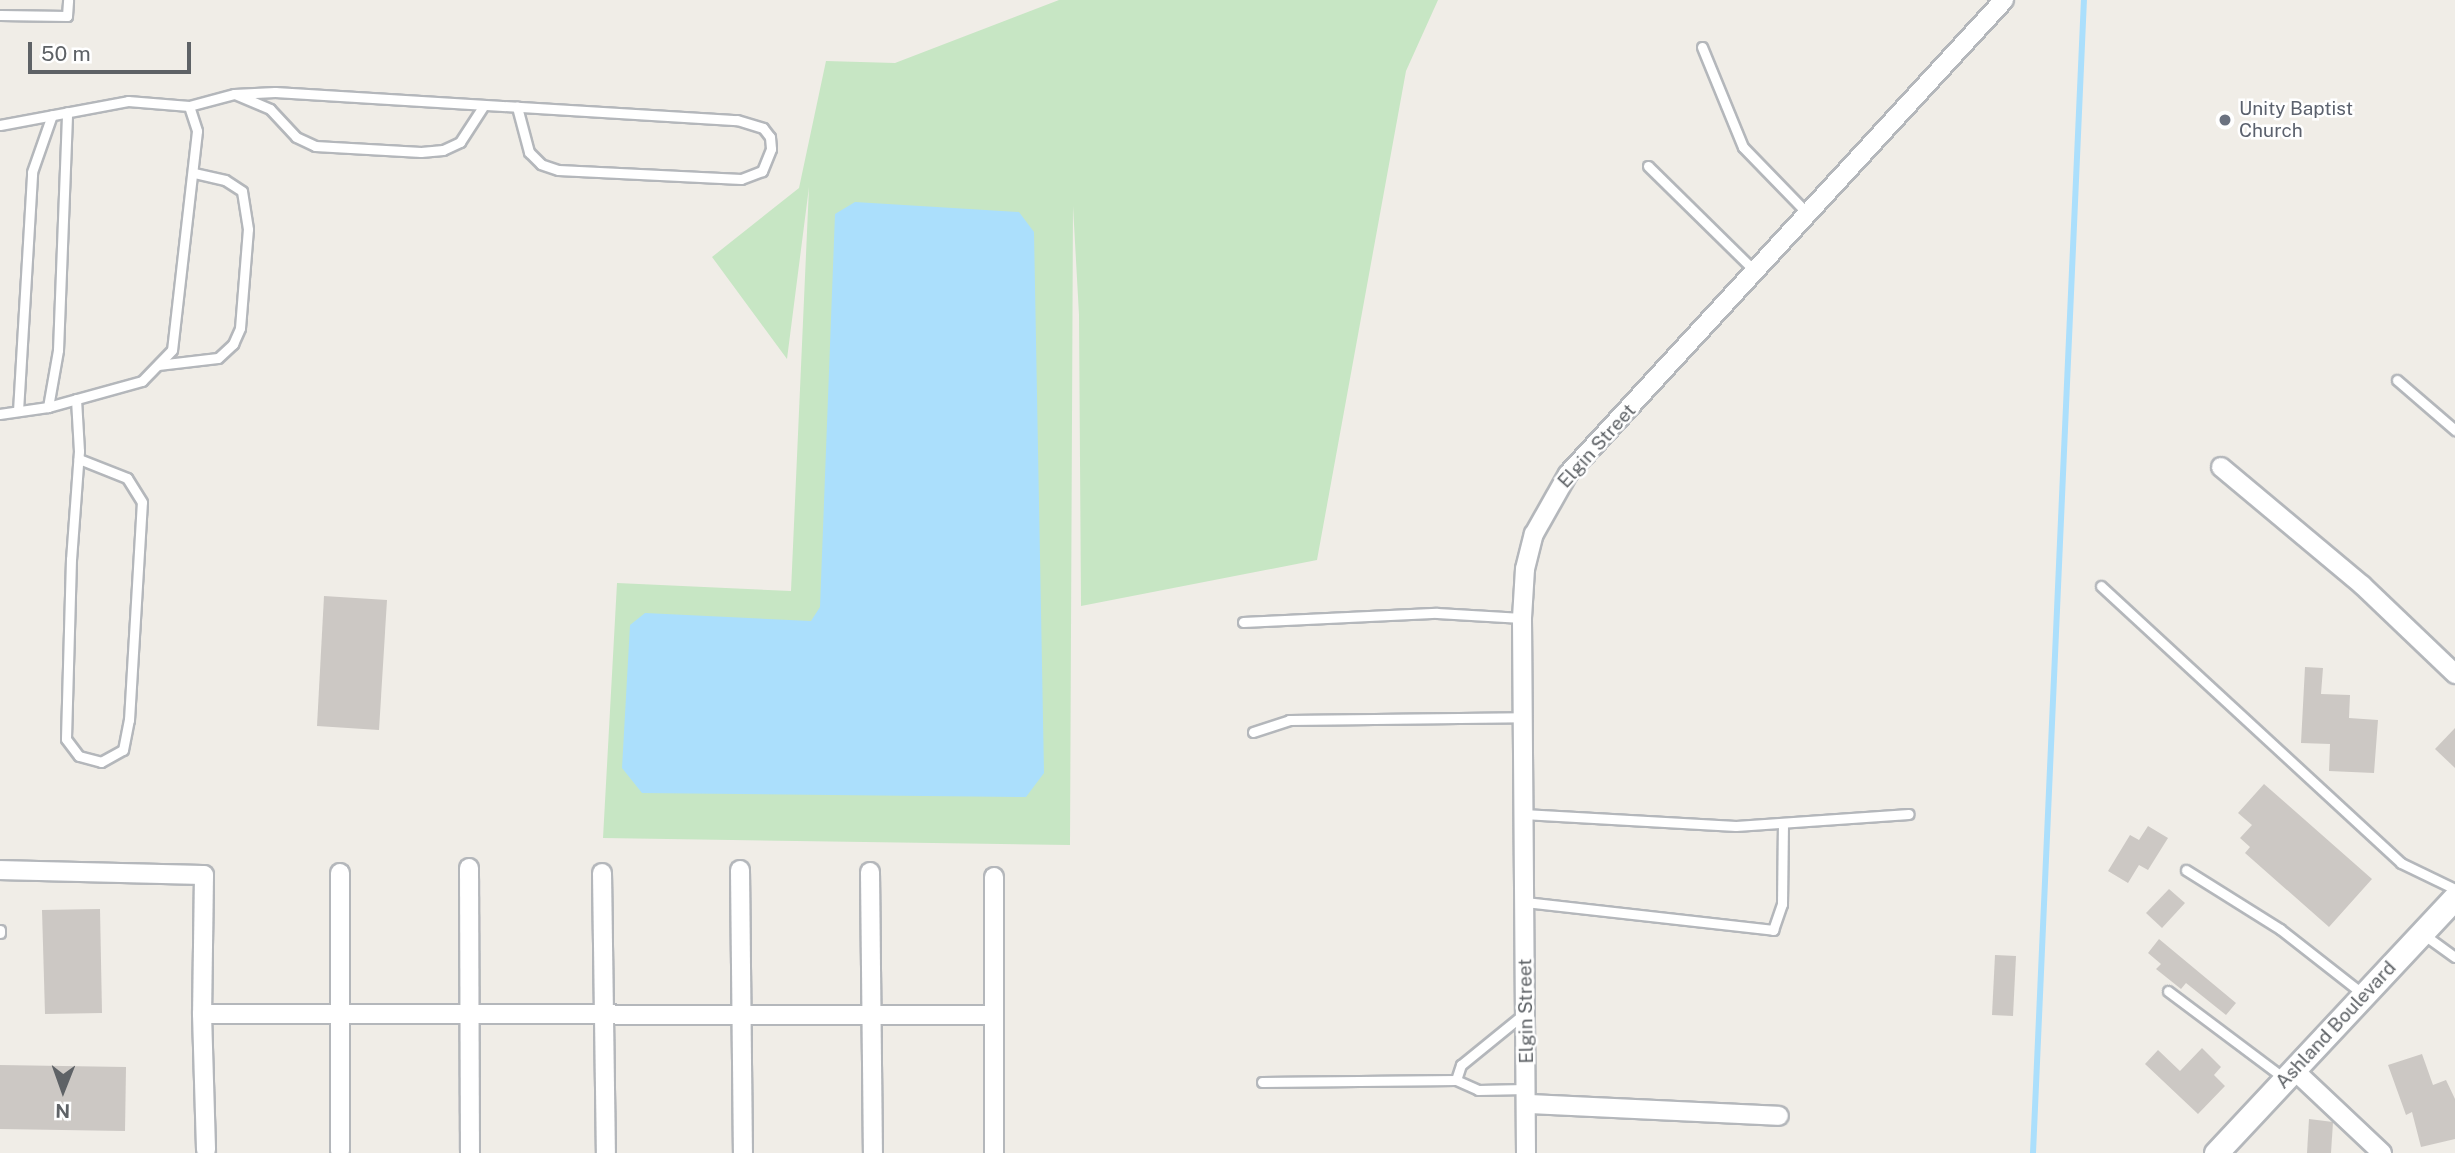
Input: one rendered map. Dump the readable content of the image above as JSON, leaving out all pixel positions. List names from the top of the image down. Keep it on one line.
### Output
{"streets":{"street":["Elgin Street","Ashland Boulevard"]},"places":["Unity Baptist Church"],"scale_bar":"50 m","north":"bottom"}
